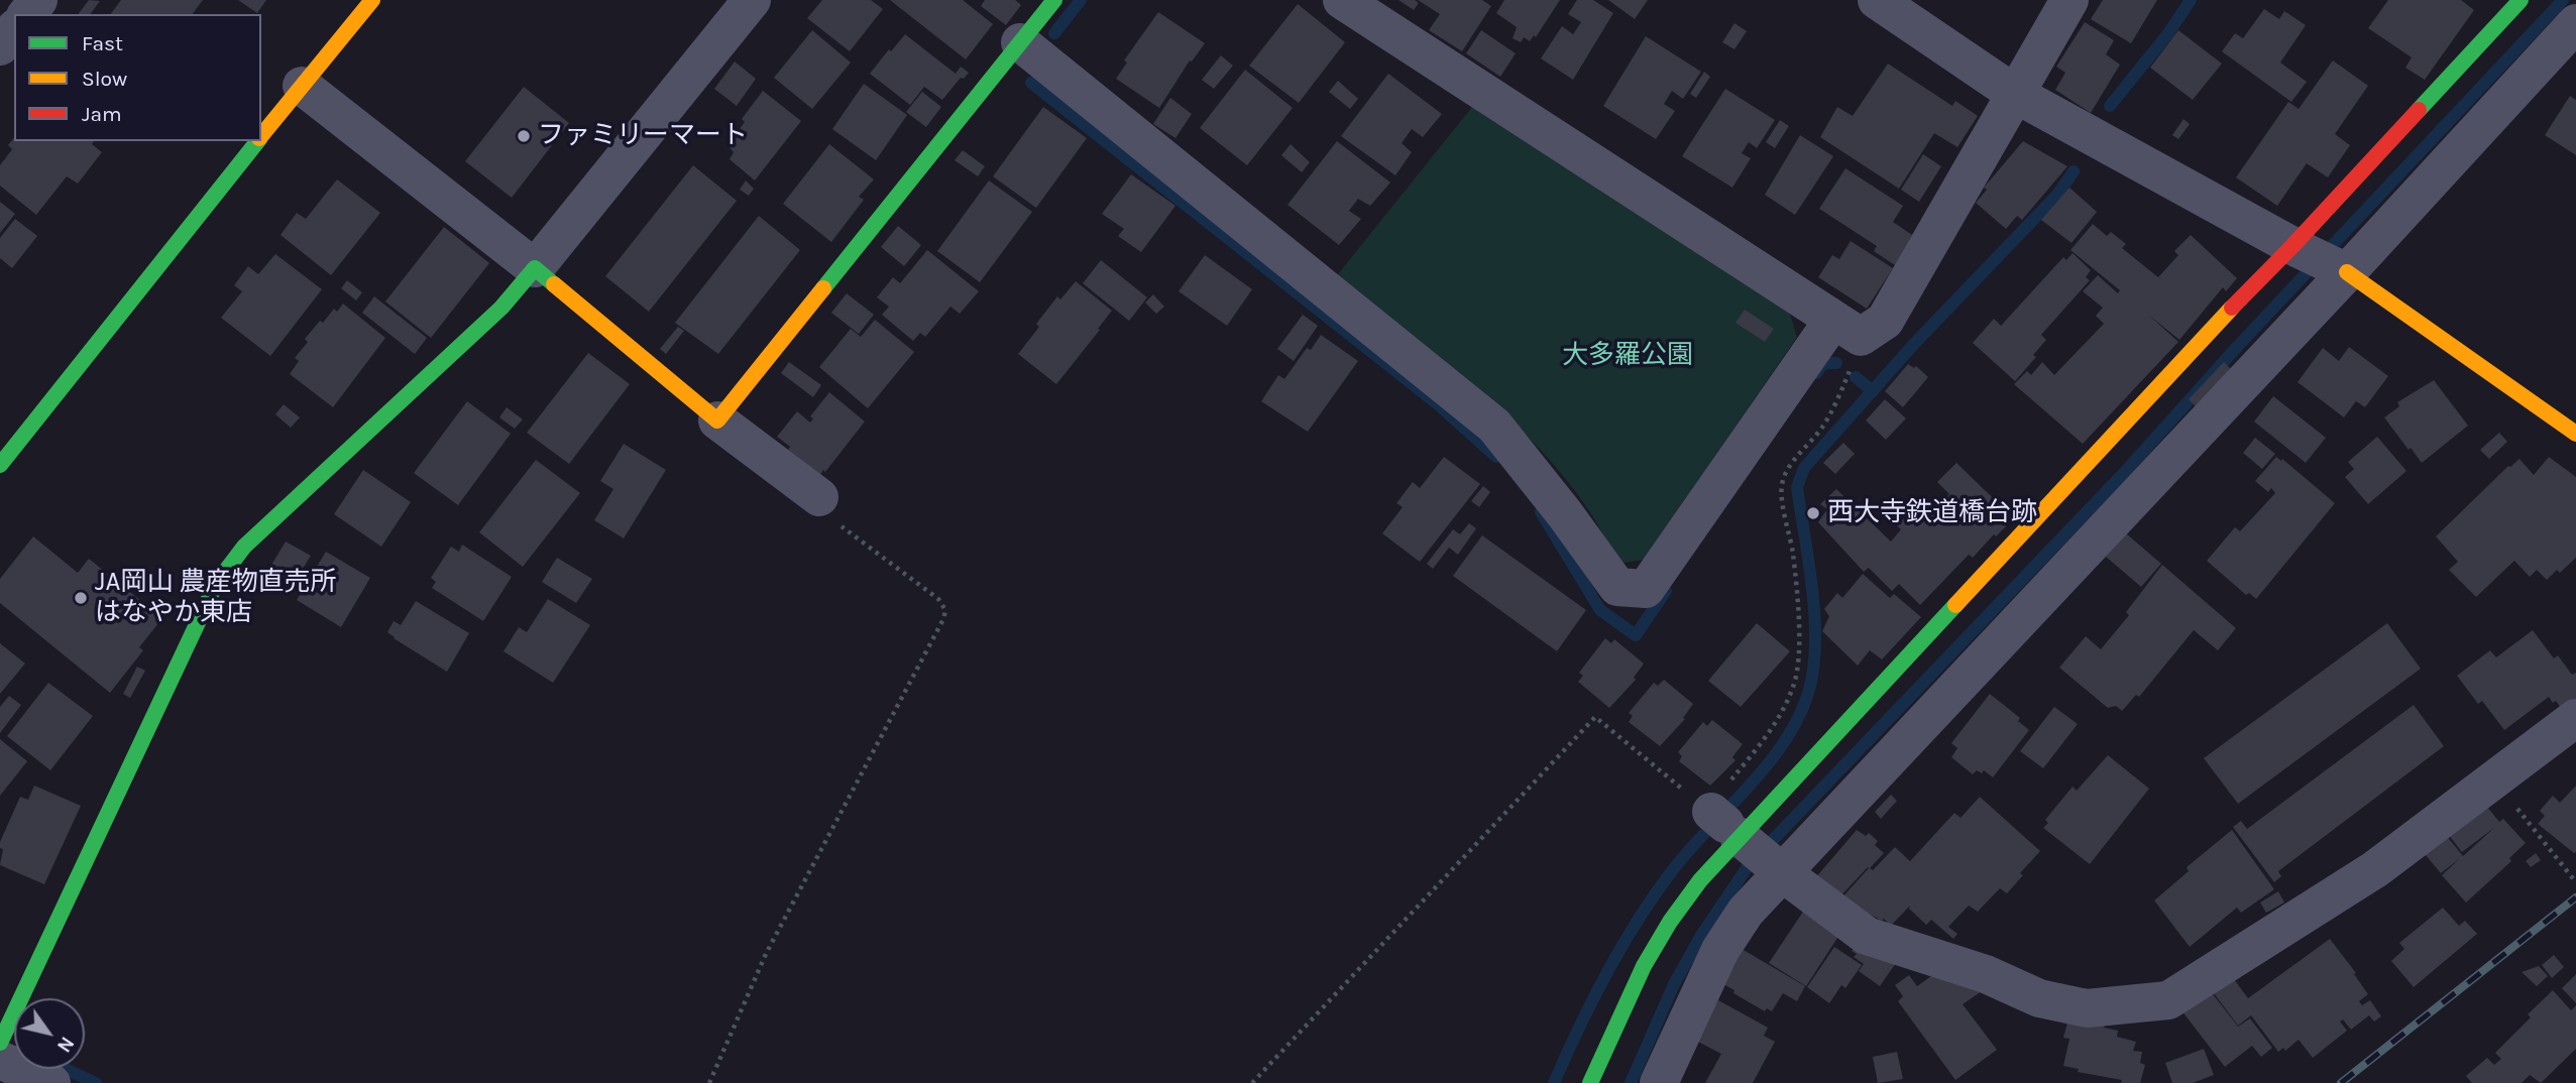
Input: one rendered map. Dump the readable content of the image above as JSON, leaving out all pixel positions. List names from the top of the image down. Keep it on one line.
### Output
{"parks":["大多羅公園"],"places":["ファミリーマート","西大寺鉄道橋台跡","JA岡山 農産物直売所 はなやか東店"],"legend":["Fast","Slow","Jam"],"north":"bottom right"}
